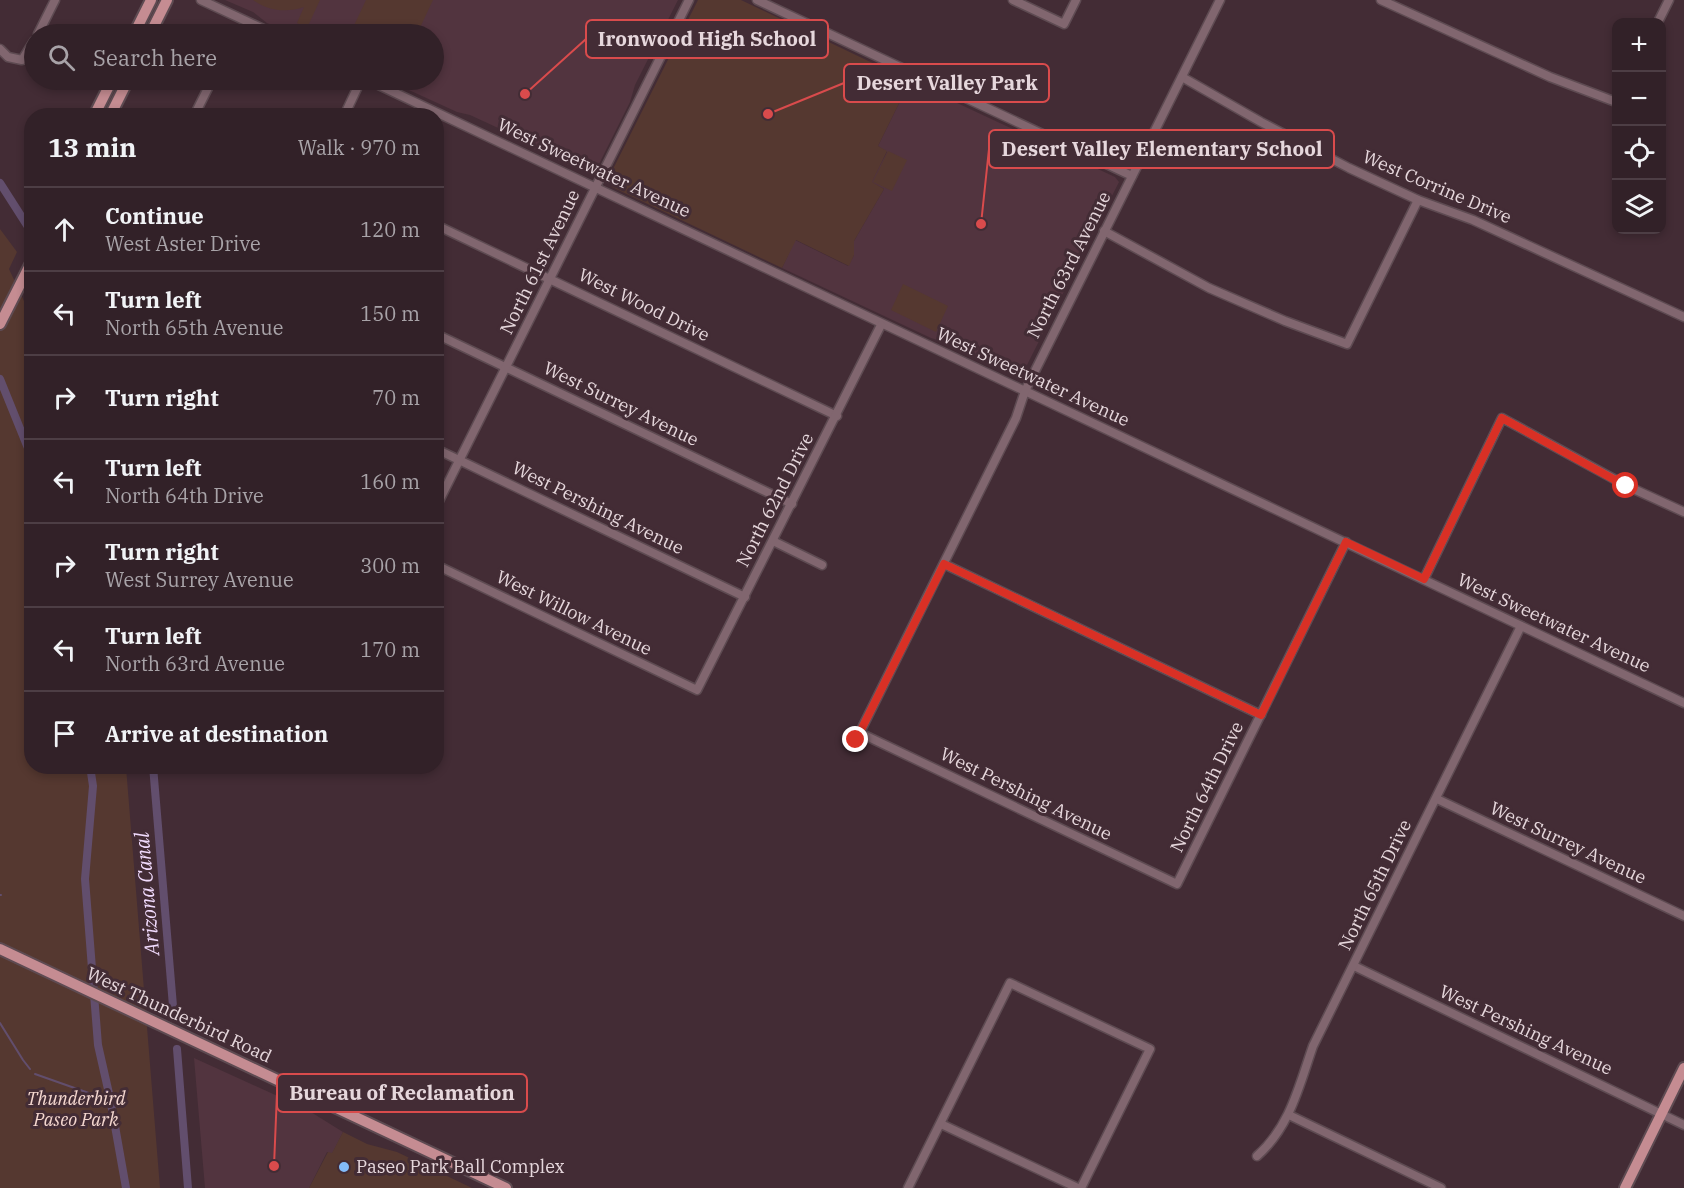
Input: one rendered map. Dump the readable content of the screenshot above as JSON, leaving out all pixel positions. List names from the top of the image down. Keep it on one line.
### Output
{"streets":{"main road":["West Thunderbird Road"],"street":["West Sweetwater Avenue","West Corrine Drive","North 61st Avenue","North 63rd Avenue","West Wood Drive","West Surrey Avenue","North 62nd Drive","West Pershing Avenue","West Willow Avenue","North 64th Drive","North 65th Drive"]},"crossings":[["West Sweetwater Avenue","North 61st Avenue"],["West Sweetwater Avenue","North 63rd Avenue"],["West Sweetwater Avenue","North 62nd Drive"],["West Sweetwater Avenue","North 64th Drive"],["West Sweetwater Avenue","North 65th Drive"],["West Corrine Drive","North 63rd Avenue"],["North 61st Avenue","West Wood Drive"],["North 61st Avenue","West Surrey Avenue"],["North 61st Avenue","West Pershing Avenue"],["North 63rd Avenue","West Pershing Avenue"],["West Wood Drive","North 62nd Drive"],["West Surrey Avenue","North 62nd Drive"],["West Surrey Avenue","North 65th Drive"],["North 62nd Drive","West Pershing Avenue"],["North 62nd Drive","West Willow Avenue"],["West Pershing Avenue","North 64th Drive"],["West Pershing Avenue","North 65th Drive"]],"water":["Arizona Canal"],"parks":["Thunderbird Paseo Park"],"places":["Ironwood High School","Desert Valley Park","Desert Valley Elementary School","Bureau of Reclamation","Paseo Park Ball Complex"],"page":{"map_buttons":["+","−"],"search":"Search here","heading":["13 min","Walk · 970 m"],"list":[["Continue","West Aster Drive","120 m"],["Turn left","North 65th Avenue","150 m"],["Turn right","70 m"],["Turn left","North 64th Drive","160 m"],["Turn right","West Surrey Avenue","300 m"],["Turn left","North 63rd Avenue","170 m"],"Arrive at destination"]}}
